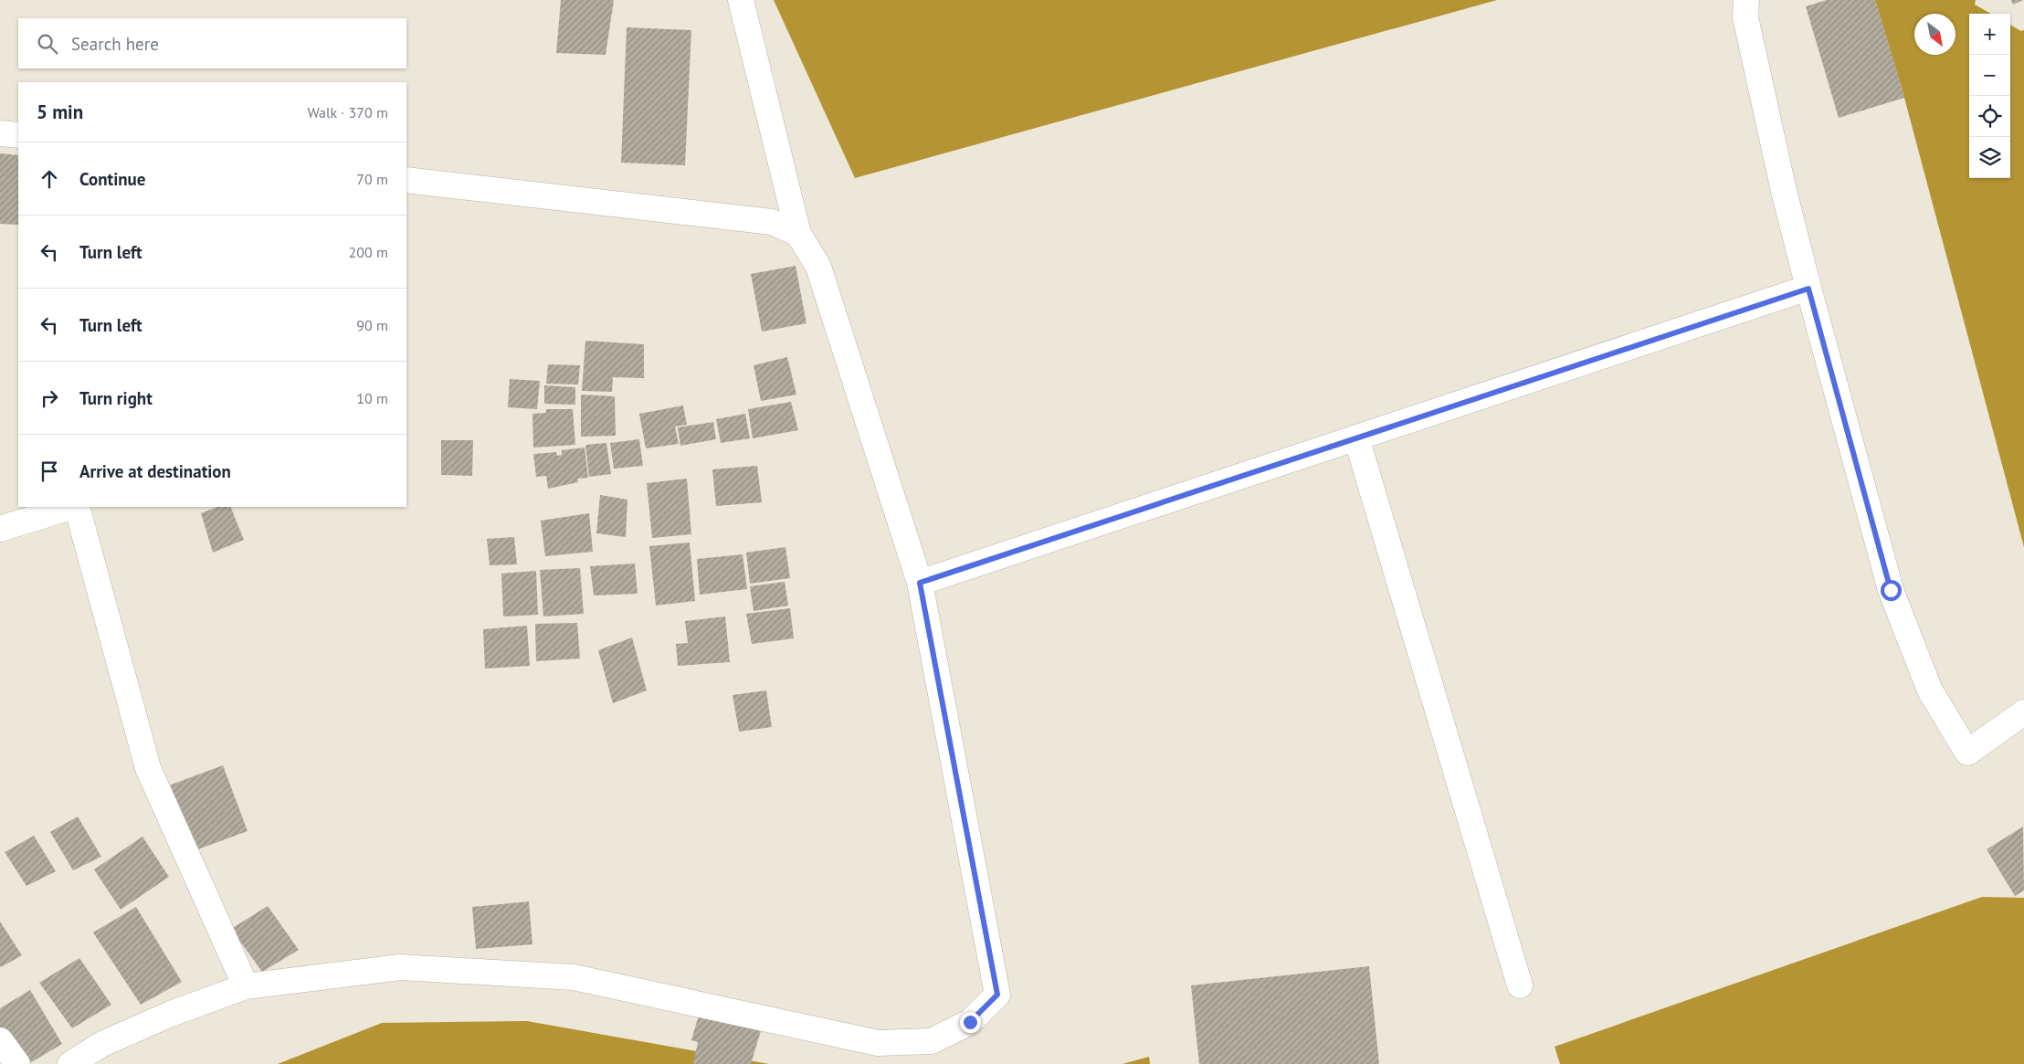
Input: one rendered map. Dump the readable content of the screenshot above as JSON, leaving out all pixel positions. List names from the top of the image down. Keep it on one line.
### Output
{"north":"bottom right","page":{"map_buttons":["+","−"],"search":"Search here","heading":["5 min","Walk · 370 m"],"list":[["Continue","70 m"],["Turn left","200 m"],["Turn left","90 m"],["Turn right","10 m"],"Arrive at destination"]}}
